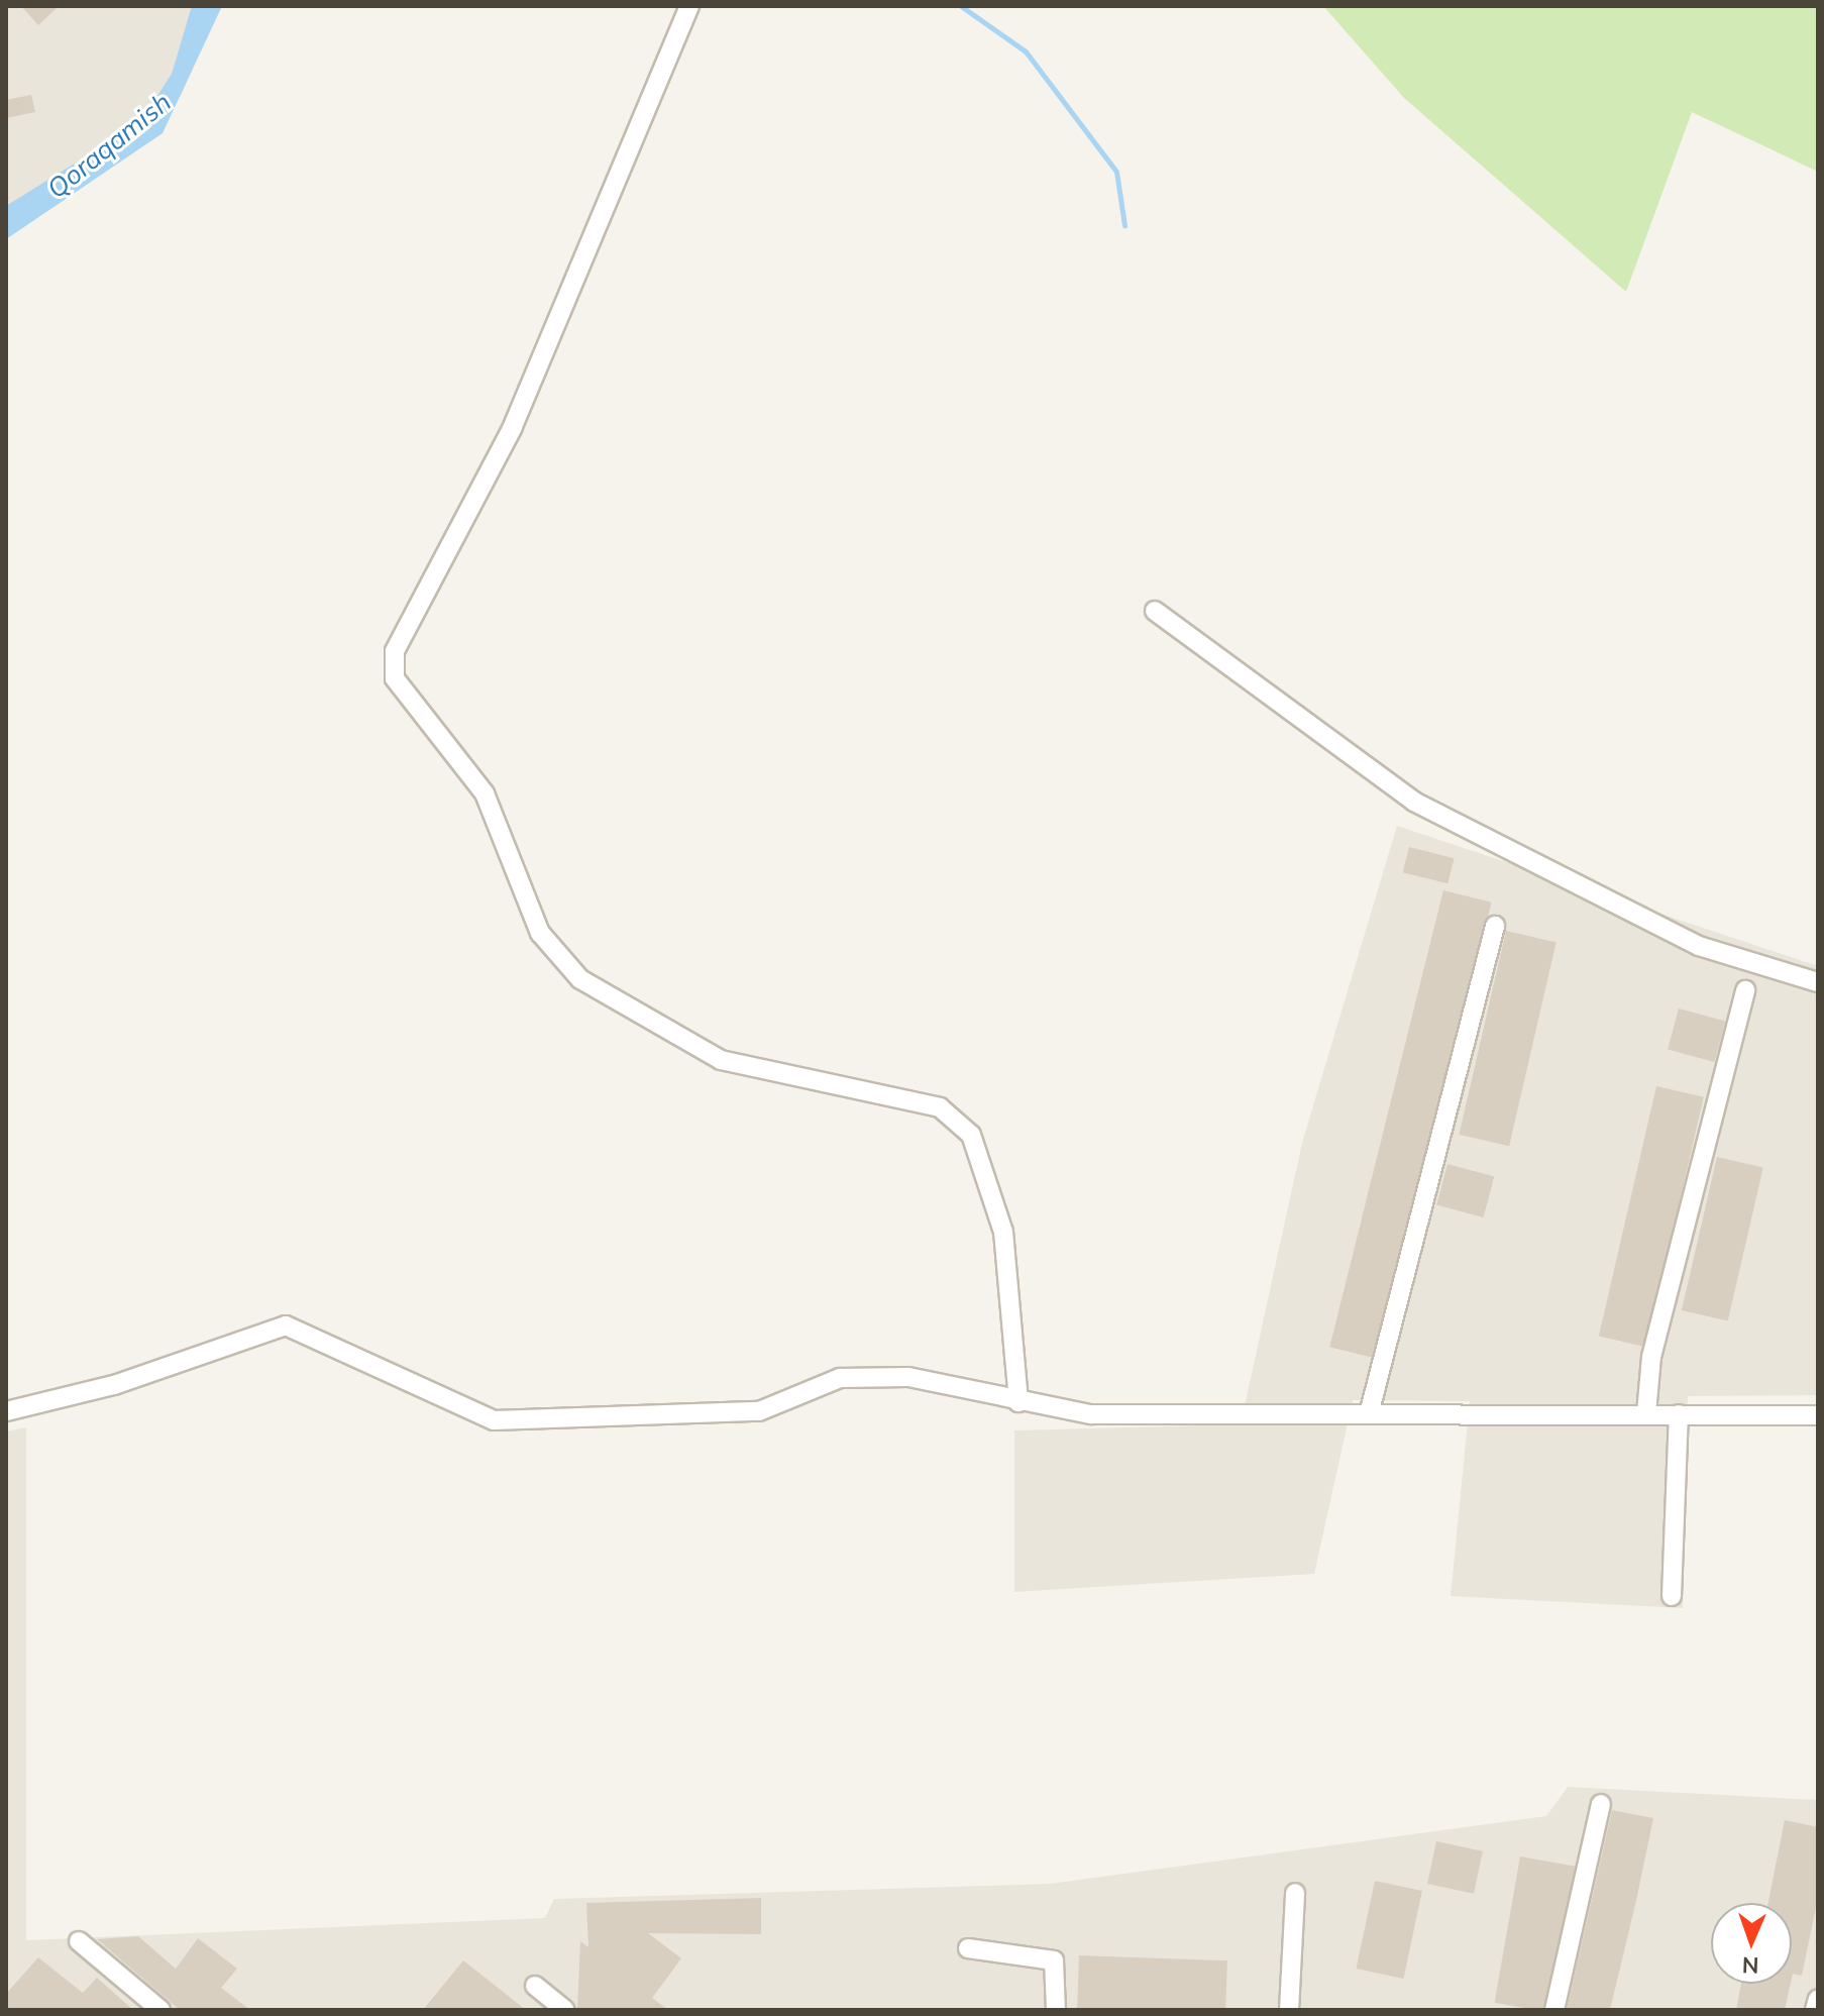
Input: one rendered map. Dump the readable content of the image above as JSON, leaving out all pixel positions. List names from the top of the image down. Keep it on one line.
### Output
{"water":["Qoraqamish"],"north":"bottom"}
